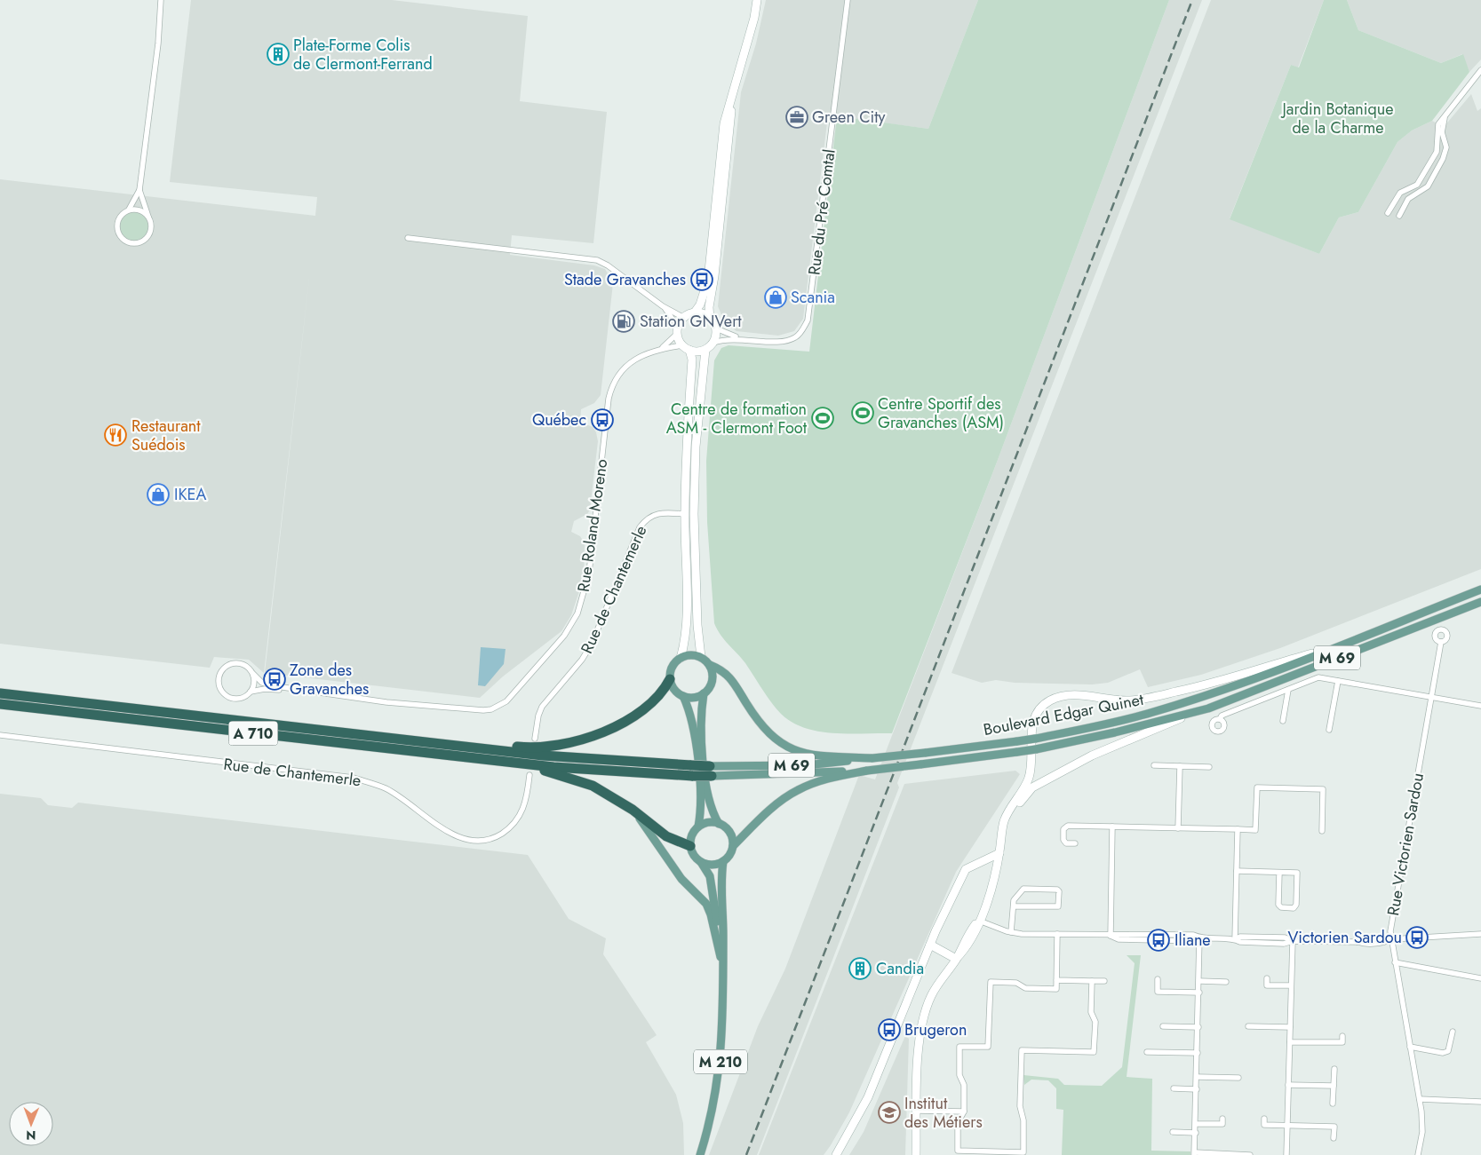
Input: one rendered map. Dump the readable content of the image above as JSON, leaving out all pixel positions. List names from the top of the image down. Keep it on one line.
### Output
{"streets":{"highway":["A 710"],"main road":["M 69","Boulevard Edgar Quinet","M 210"],"street":["Rue du Pré Comtal","Rue Roland Moreno","Rue de Chantemerle","Rue Victorien Sardou"]},"crossings":[["M 69","Boulevard Edgar Quinet"],["M 69","A 710"],["Boulevard Edgar Quinet","A 710"]],"parks":["Jardin Botanique de la Charme"],"places":{"building":["Plate-Forme Colis de Clermont-Ferrand","Candia"],"office":["Green City"],"bus stop":["Stade Gravanches","Québec","Zone des Gravanches","Victorien Sardou","Iliane","Brugeron"],"shop":["Scania","IKEA"],"fuel station":["Station GNVert"],"sports":["Centre Sportif des Gravanches (ASM)","Centre de formation ASM - Clermont Foot"],"restaurant":["Restaurant Suédois"],"school or university":["Institut des Métiers"]},"north":"bottom"}
